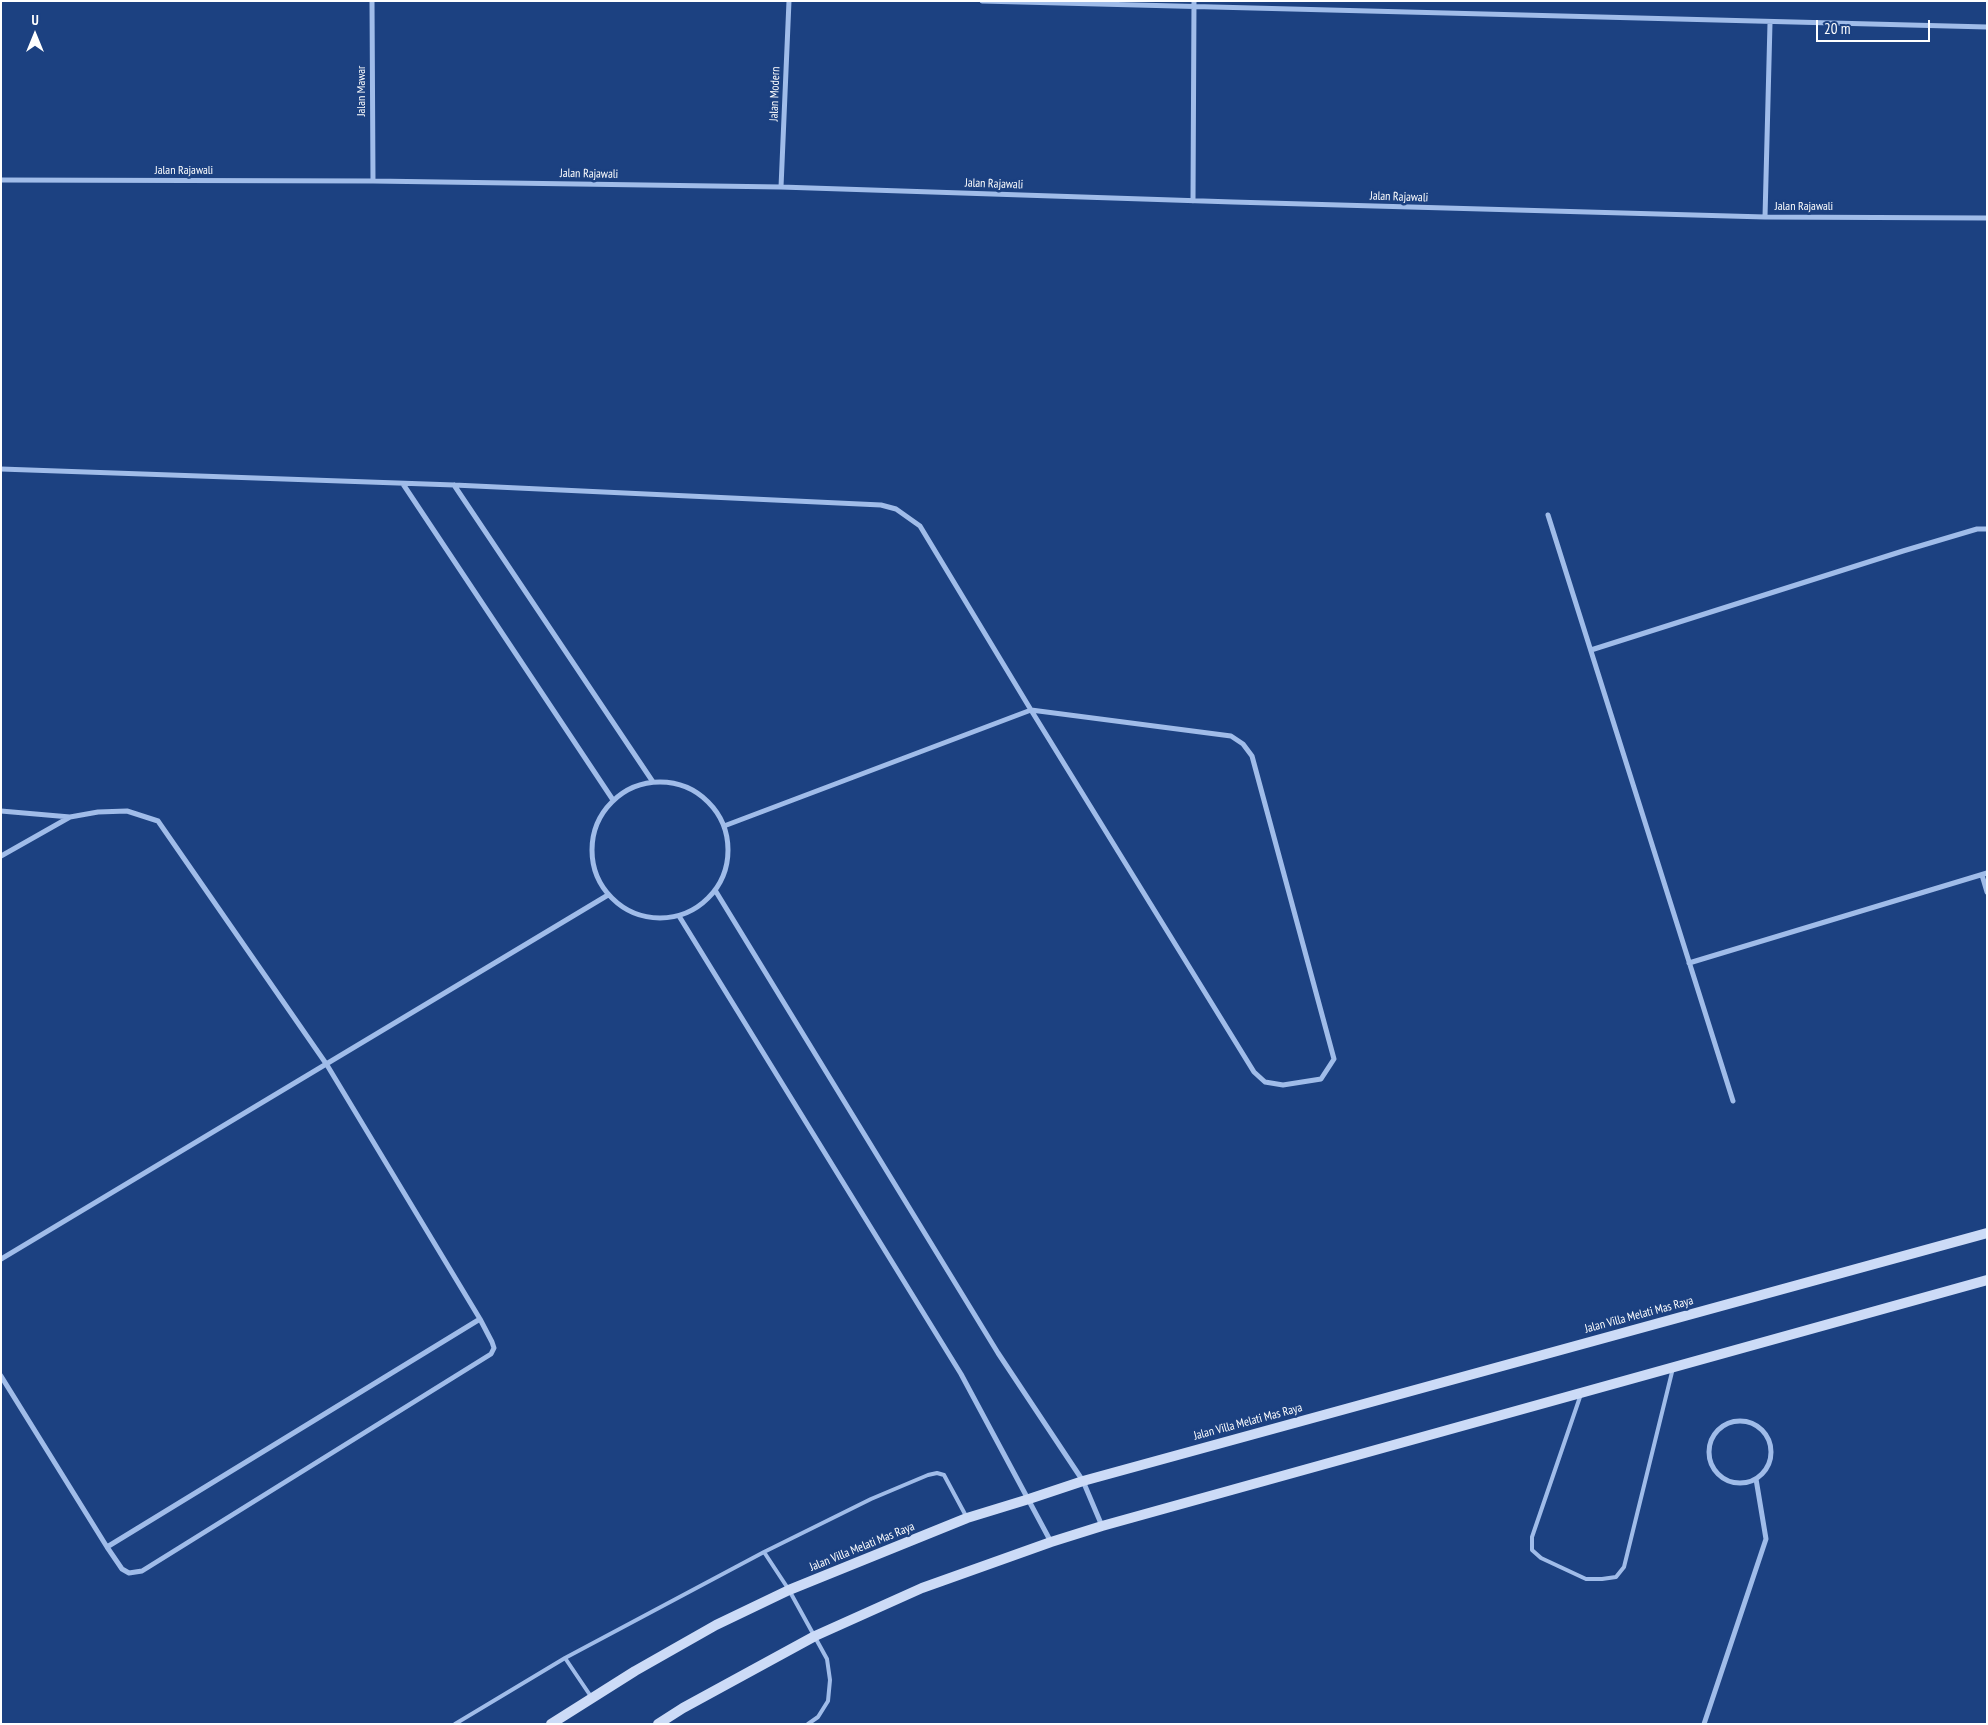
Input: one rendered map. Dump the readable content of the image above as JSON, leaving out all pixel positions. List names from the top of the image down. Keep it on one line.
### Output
{"streets":{"street":["Jalan Mawar","Jalan Modern","Jalan Rajawali","Jalan Villa Melati Mas Raya"]},"crossings":[["Jalan Mawar","Jalan Rajawali"],["Jalan Modern","Jalan Rajawali"]],"scale_bar":"20 m","north":"top"}
